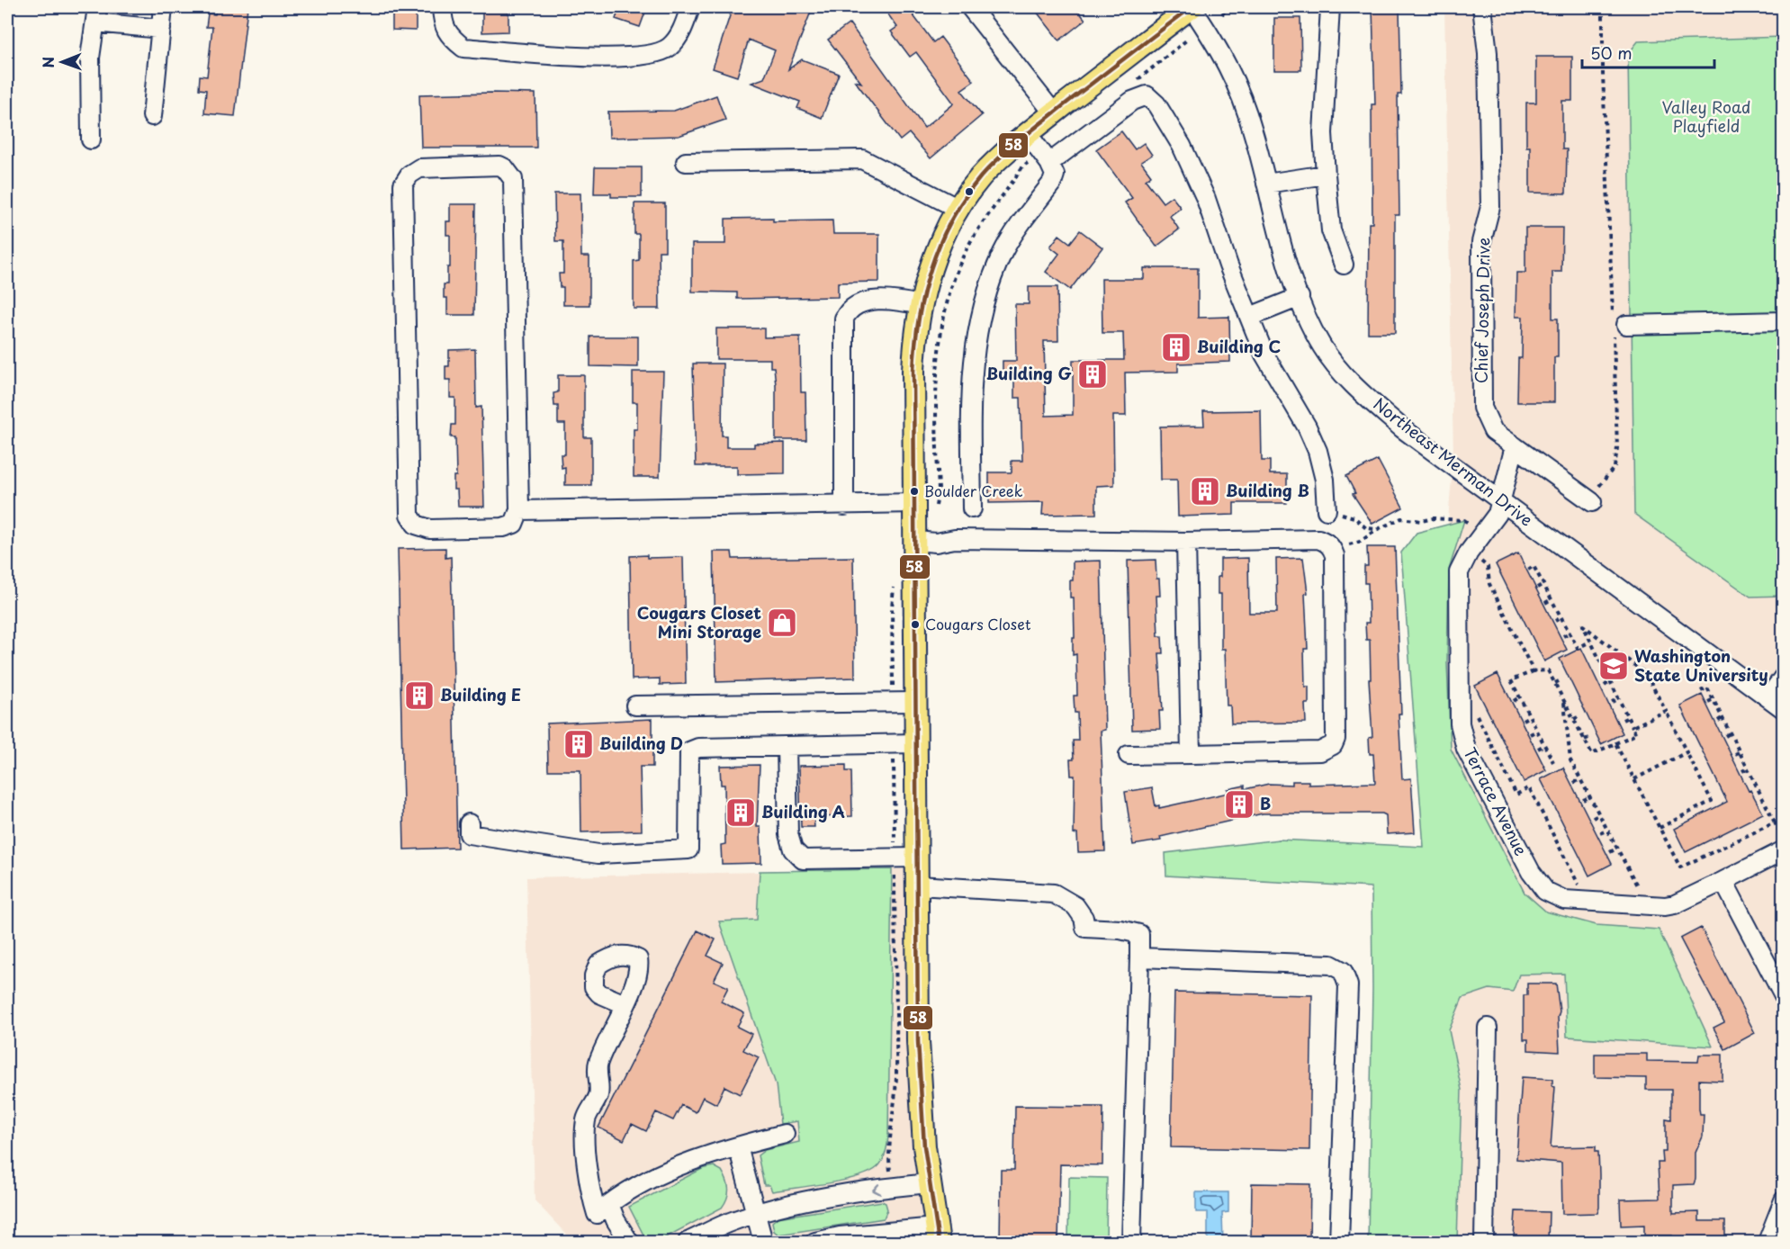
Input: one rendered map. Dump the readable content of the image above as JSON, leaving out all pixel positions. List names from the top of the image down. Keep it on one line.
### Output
{"streets":{"street":["Chief Joseph Drive","Northeast Merman Drive","Terrace Avenue"]},"crossings":[["Northeast Merman Drive","Terrace Avenue"]],"parks":["Valley Road Playfield"],"places":{"building":["Building C","Building G","Building B","Building E","Building D","B","Building A"],"other":["Boulder Creek","Cougars Closet"],"shop":["Cougars Closet Mini Storage"],"school or university":["Washington State University"]},"lines":["transit line 58"],"scale_bar":"50 m","north":"left"}
